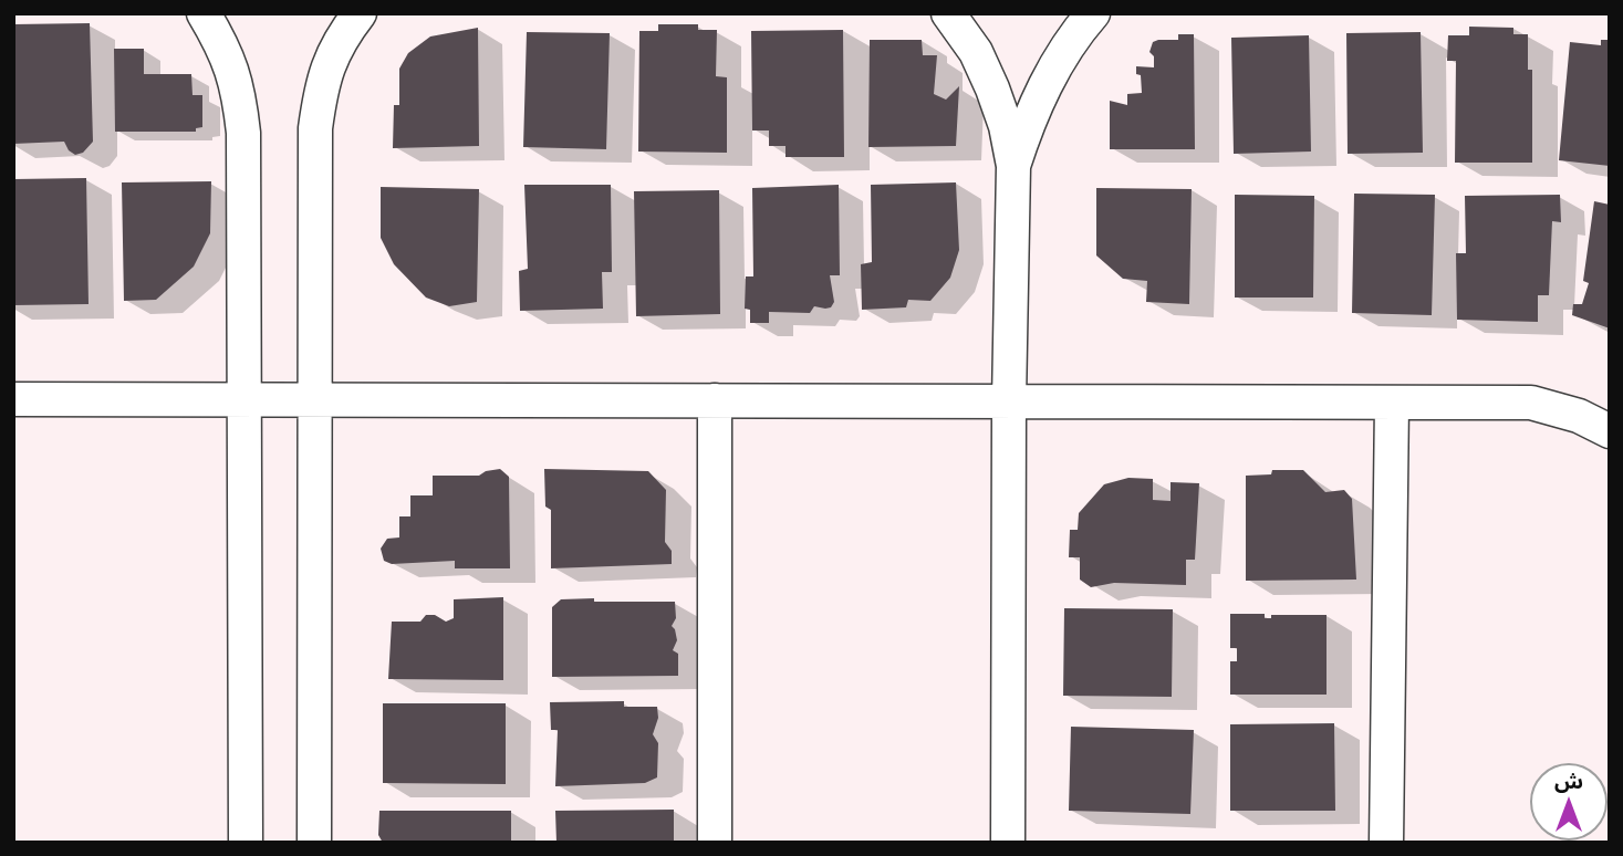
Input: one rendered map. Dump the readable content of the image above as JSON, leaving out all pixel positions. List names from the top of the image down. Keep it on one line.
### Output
{"north":"top"}
